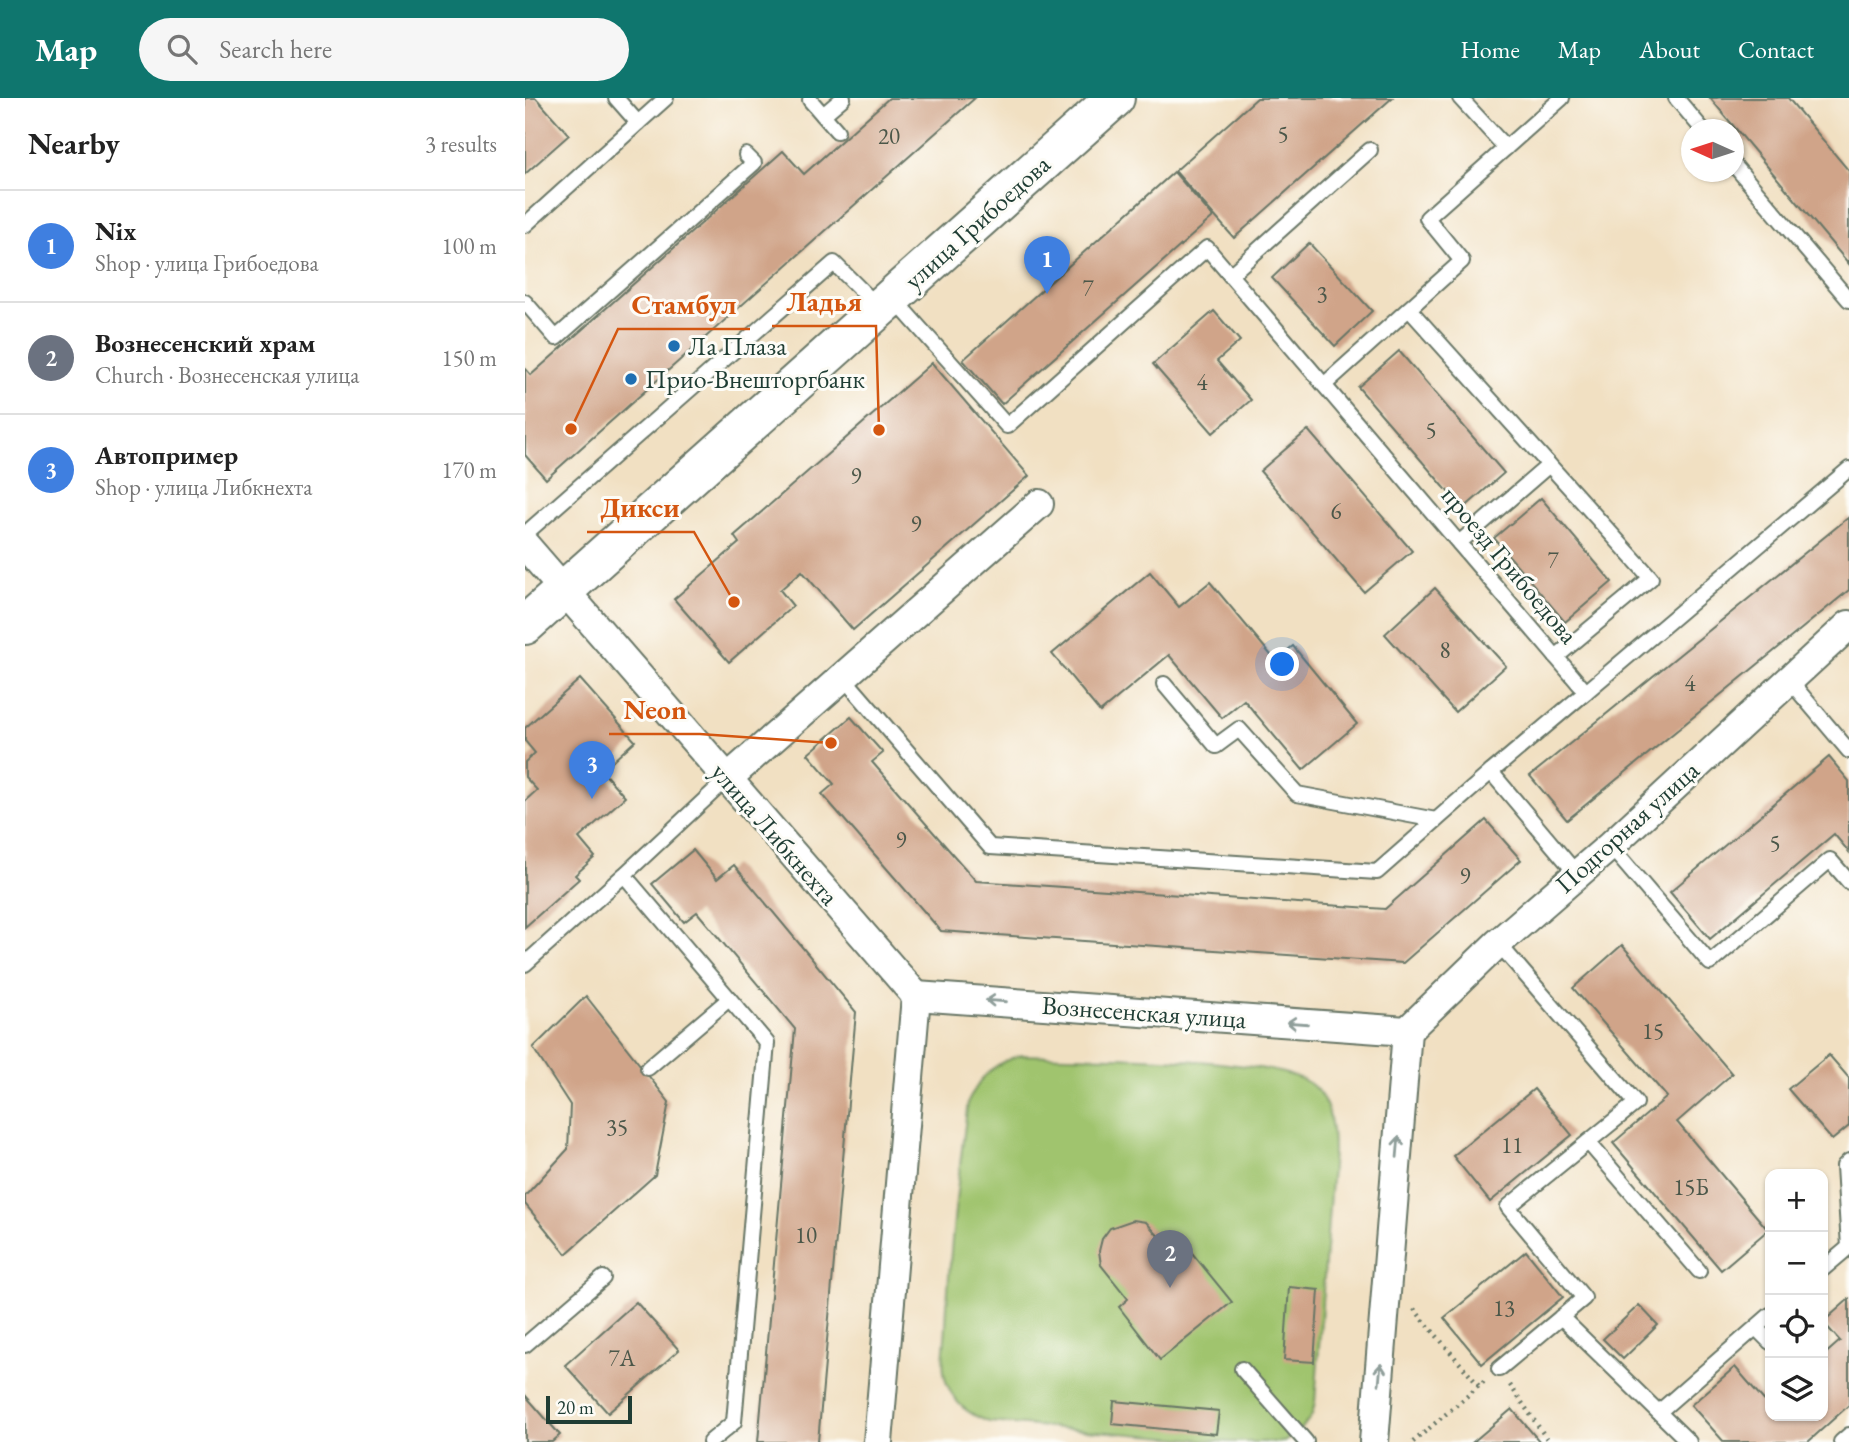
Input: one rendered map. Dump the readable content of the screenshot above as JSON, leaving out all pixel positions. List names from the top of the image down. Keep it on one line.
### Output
{"streets":{"main road":["улица Грибоедова"],"street":["Подгорная улица","улица Либкнехта","Вознесенская улица"],"lane":["проезд Грибоедова"]},"crossings":[["улица Грибоедова","проезд Грибоедова"],["улица Грибоедова","улица Либкнехта"],["Подгорная улица","Вознесенская улица"],["улица Либкнехта","Вознесенская улица"]],"one_way":["Вознесенская улица"],"places":["Ла Плаза","Прио-Внешторгбанк","Стамбул","Ладья","Дикси","Neon"],"house_numbers":["5","20","7","3","4","5","9","6","9","7","8","4","9","5","9","15","35","11","15Б","10","13","7А"],"scale_bar":"20 m","north":"left","page":{"header":"Map","search":"Search here","nav":["Home","Map","About","Contact"],"heading":["Nearby","3 results"],"list":[{"mark":"1","name":"Nix","note":"Shop · улица Грибоедова","value":"100 m"},{"mark":"2","name":"Вознесенский храм","note":"Church · Вознесенская улица","value":"150 m"},{"mark":"3","name":"Автопример","note":"Shop · улица Либкнехта","value":"170 m"}],"pins":["1","3","2"],"map_buttons":["+","−"],"scale":"20 m"}}
